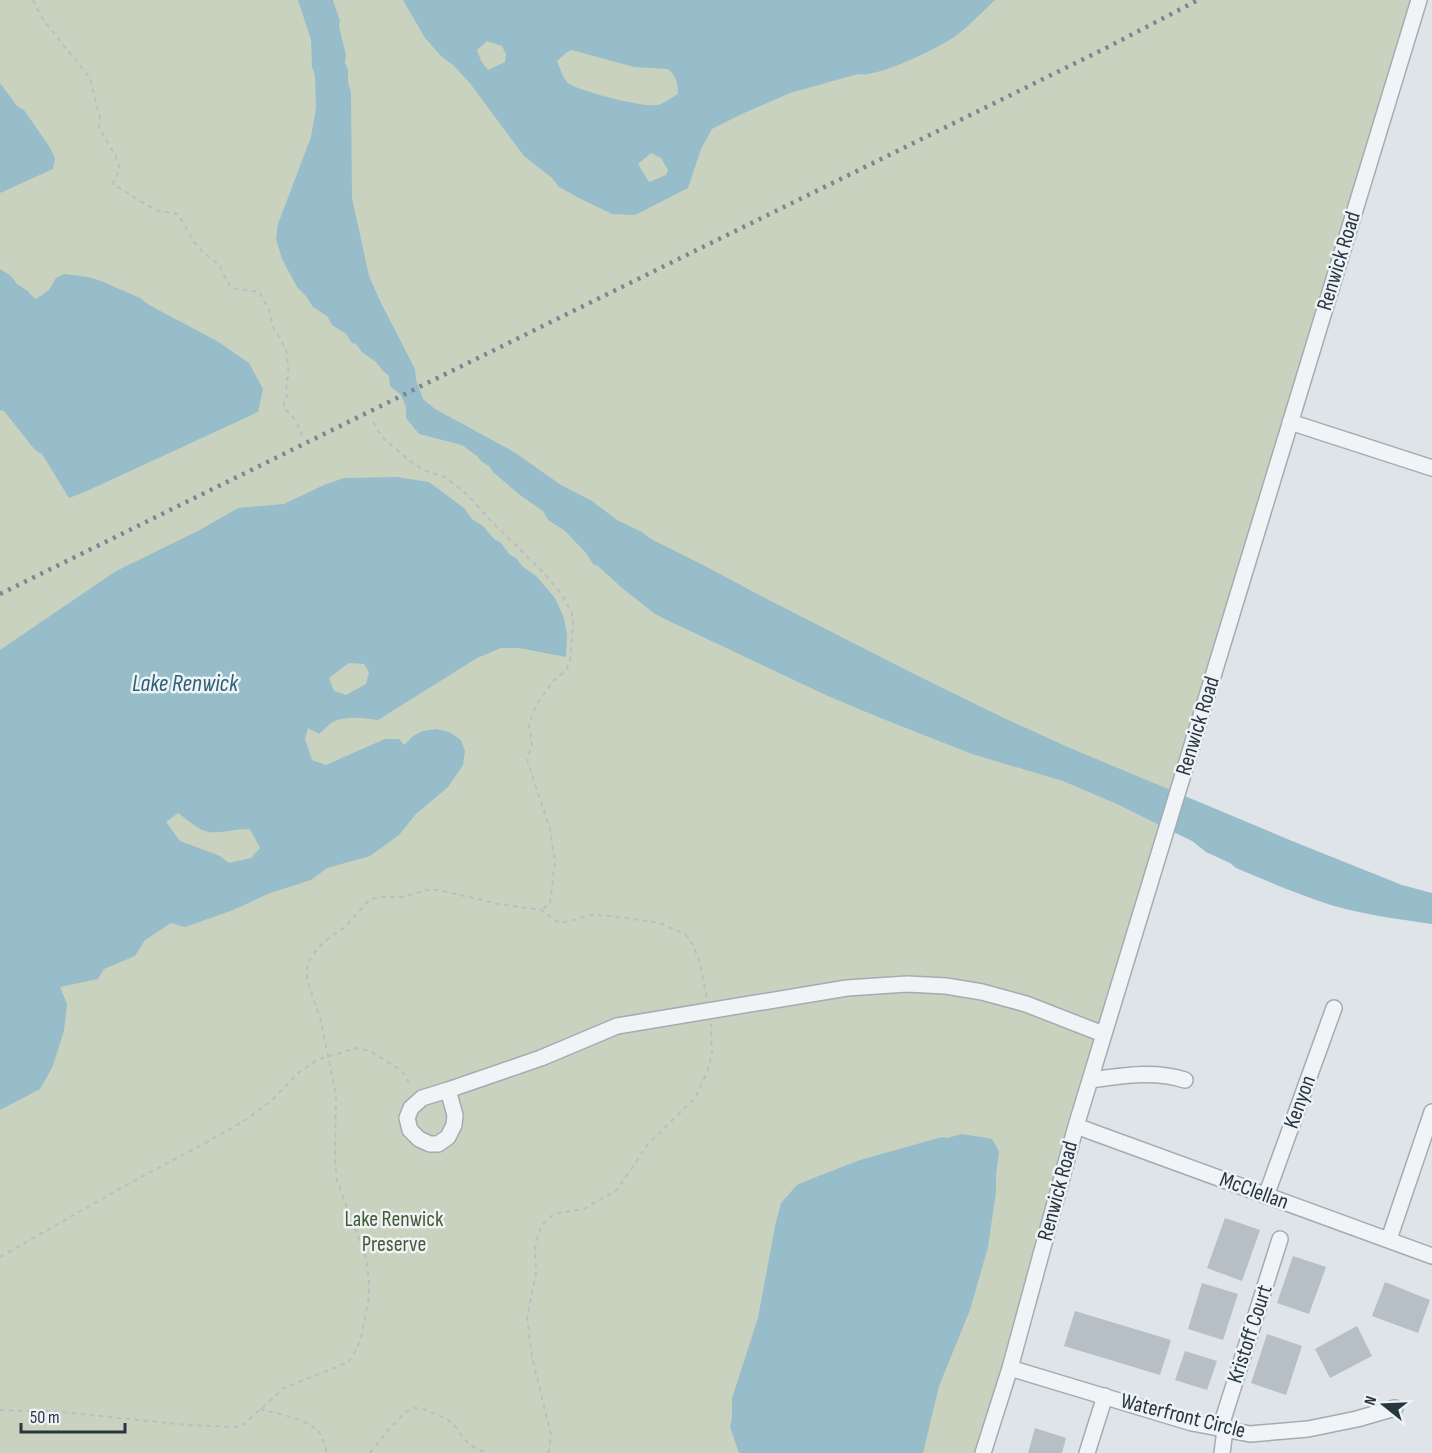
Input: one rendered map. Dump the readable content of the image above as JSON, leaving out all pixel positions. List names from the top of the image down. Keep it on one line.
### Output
{"streets":{"street":["Renwick Road","Kenyon","McClellan","Kristoff Court","Waterfront Circle"]},"crossings":[["Renwick Road","McClellan"],["Renwick Road","Waterfront Circle"],["Kenyon","McClellan"],["Kristoff Court","Waterfront Circle"]],"water":["Lake Renwick"],"parks":["Lake Renwick Preserve"],"scale_bar":"50 m","north":"left"}
